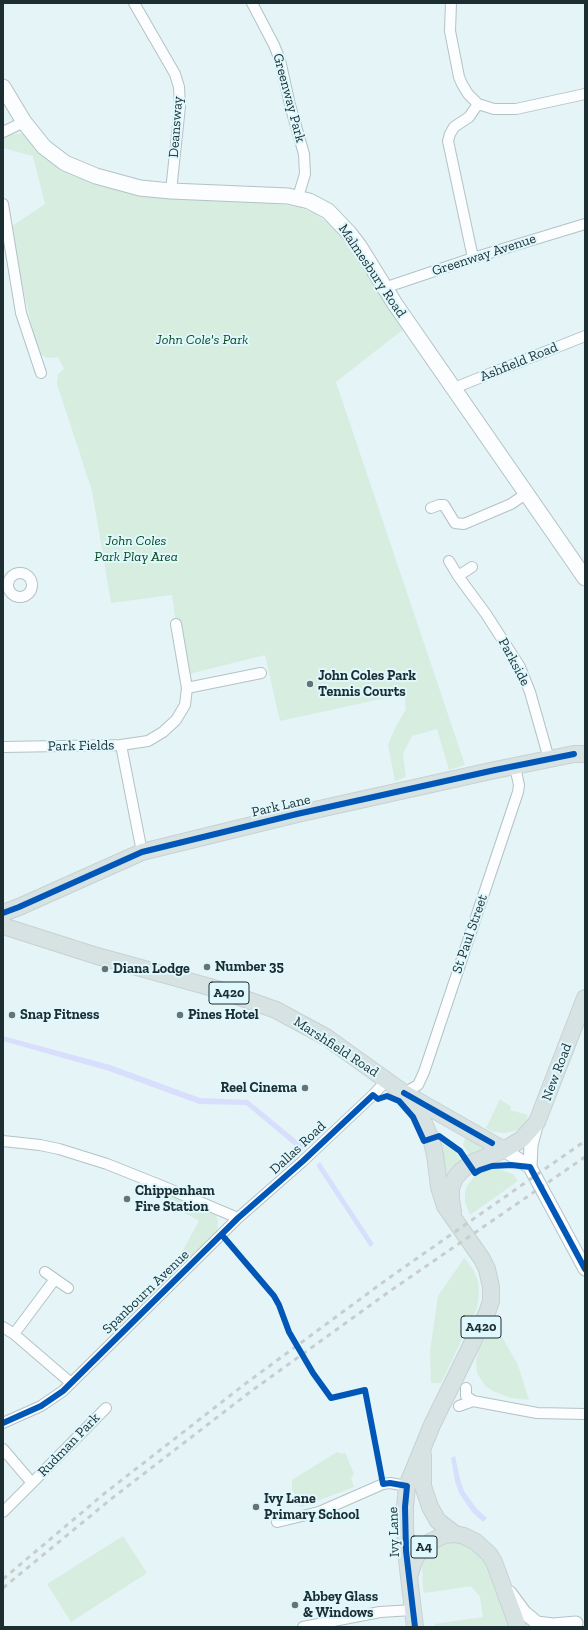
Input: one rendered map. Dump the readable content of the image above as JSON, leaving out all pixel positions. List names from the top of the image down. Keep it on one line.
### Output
{"streets":{"main road":["Malmesbury Road","Park Lane","A420","Marshfield Road","New Road","Ivy Lane","A4"],"street":["Greenway Park","Deansway","Greenway Avenue","Ashfield Road","Parkside","Park Fields","St Paul Street","Dallas Road","Spanbourn Avenue","Rudman Park"]},"crossings":[["Greenway Park","Malmesbury Road"],["Deansway","Malmesbury Road"],["Greenway Avenue","Malmesbury Road"],["Malmesbury Road","Ashfield Road"],["Parkside","Park Lane"],["Park Fields","Park Lane"],["Park Lane","St Paul Street"],["St Paul Street","Marshfield Road"],["St Paul Street","Ivy Lane"],["Marshfield Road","New Road"],["Marshfield Road","Dallas Road"],["Marshfield Road","Ivy Lane"],["New Road","Ivy Lane"],["Dallas Road","Spanbourn Avenue"],["Ivy Lane","A4"]],"parks":["John Cole's Park","John Coles Park Play Area"],"places":["John Coles Park Tennis Courts","Number 35","Diana Lodge","Snap Fitness","Pines Hotel","Reel Cinema","Chippenham Fire Station","Ivy Lane Primary School","Abbey Glass & Windows"]}
